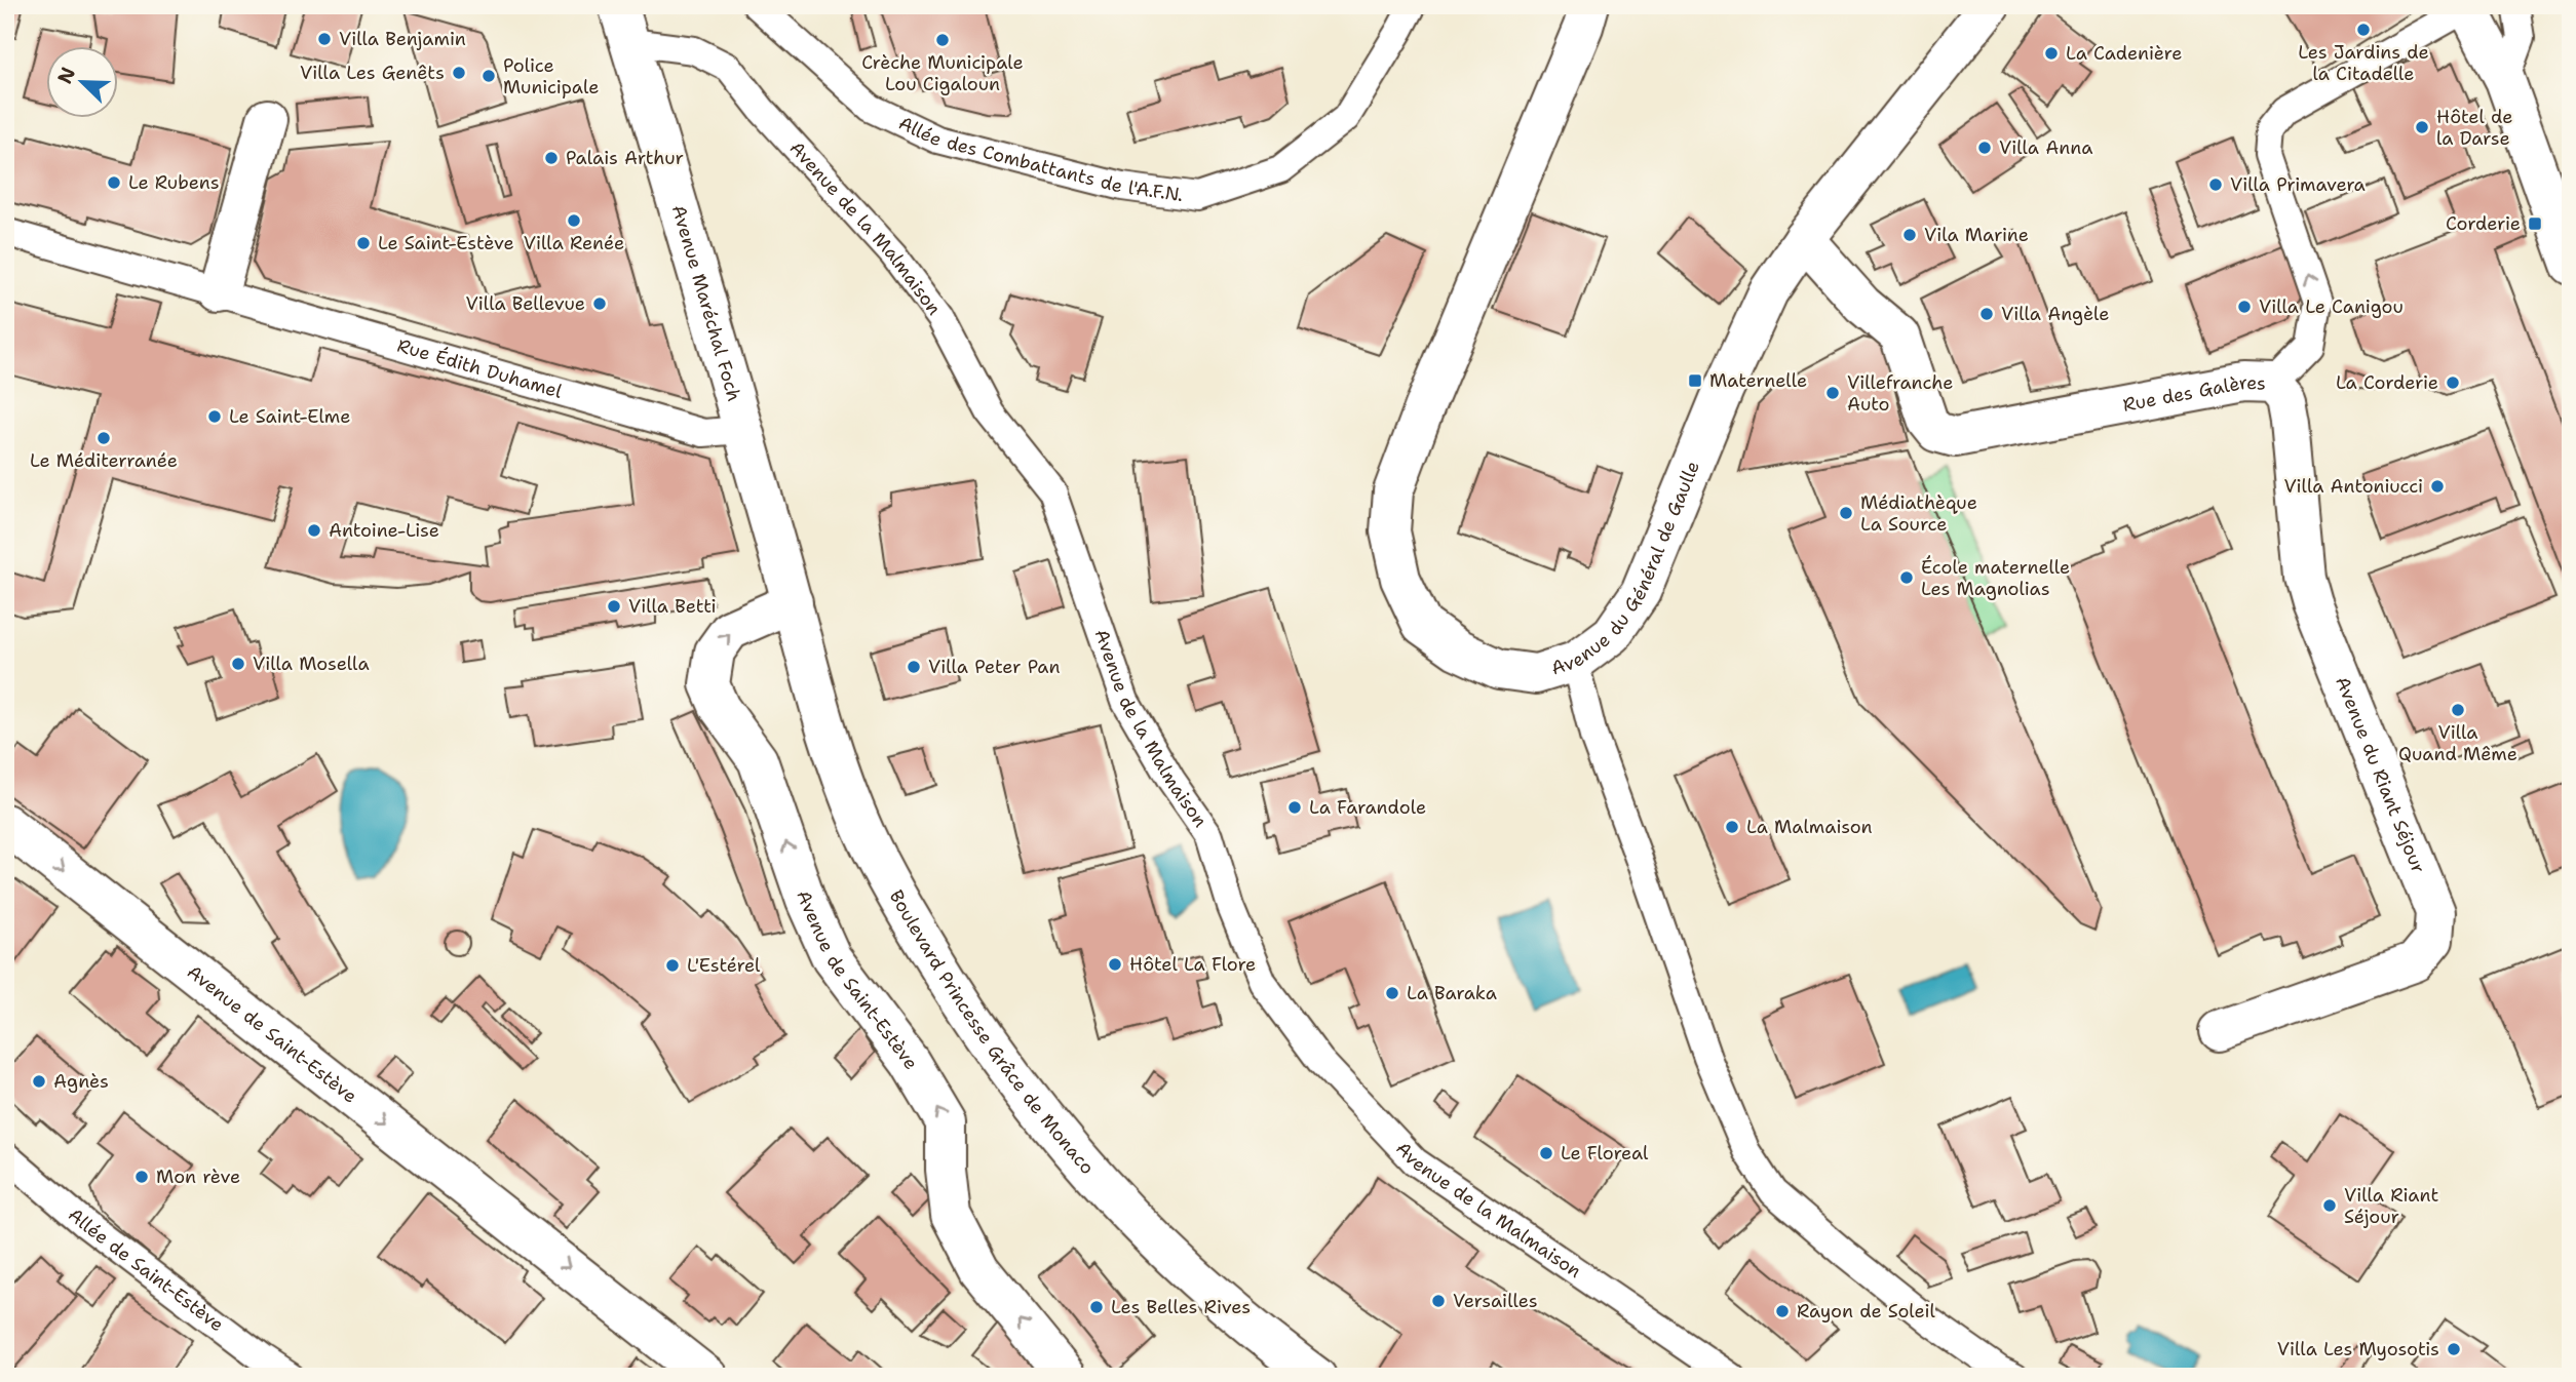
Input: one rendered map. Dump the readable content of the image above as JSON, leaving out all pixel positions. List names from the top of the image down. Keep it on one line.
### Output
{"streets":{"street":["Avenue Maréchal Foch","Rue des Galères","Avenue du Général de Gaulle","Avenue du Riant Séjour","Avenue de Saint-Estève","Boulevard Princesse Grâce de Monaco"],"lane":["Allée des Combattants de l'A.F.N.","Avenue de la Malmaison","Rue Édith Duhamel","Allée de Saint-Estève"]},"crossings":[["Avenue de la Malmaison","Avenue Maréchal Foch"],["Avenue Maréchal Foch","Rue Édith Duhamel"],["Avenue Maréchal Foch","Avenue de Saint-Estève"],["Avenue Maréchal Foch","Boulevard Princesse Grâce de Monaco"],["Rue des Galères","Avenue du Général de Gaulle"],["Rue des Galères","Avenue du Riant Séjour"],["Avenue de Saint-Estève","Boulevard Princesse Grâce de Monaco"]],"one_way":["Rue des Galères"],"places":{"other":["Les Jardins de la Citadelle","Villa Benjamin","Crèche Municipale Lou Cigaloun","La Cadenière","Villa Les Genêts","Police Municipale","Hôtel de la Darse","Villa Anna","Palais Arthur","Le Rubens","Villa Primavera","Villa Renée","Vila Marine","Le Saint-Estève","Villa Bellevue","Villa Le Canigou","Villa Angèle","La Corderie","Villefranche Auto","Le Saint-Elme","Le Méditerranée","Villa Antoniucci","Médiathèque La Source","Antoine-Lise","École maternelle Les Magnolias","Villa Betti","Villa Mosella","Villa Peter Pan","Villa Quand Même","La Farandole","La Malmaison","Hôtel La Flore","L'Estérel","La Baraka","Agnès","Le Floreal","Mon rève","Villa Riant Séjour","Versailles","Les Belles Rives","Rayon de Soleil","Villa Les Myosotis"],"transit":["Corderie","Maternelle"]},"north":"top left"}
